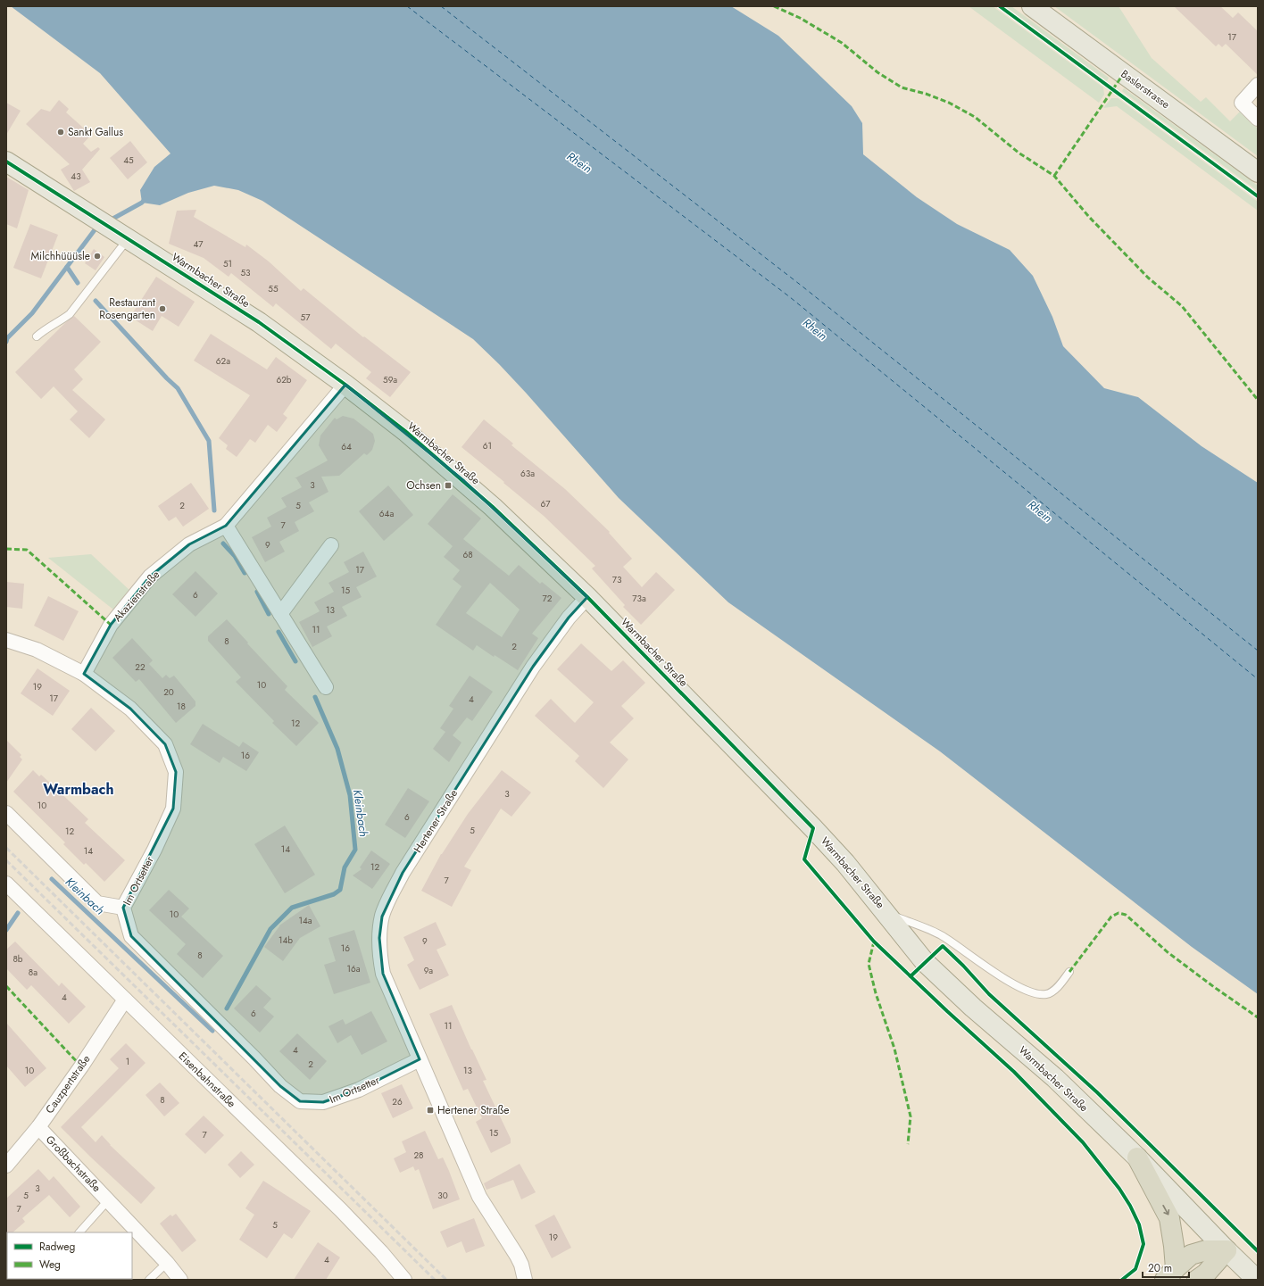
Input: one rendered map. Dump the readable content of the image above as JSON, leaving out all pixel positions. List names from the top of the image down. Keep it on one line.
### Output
{"streets":{"main road":["Baslerstrasse","Warmbacher Straße"],"street":["Akazienstraße","Hertener Straße","Im Ortsetter","Eisenbahnstraße","Cauzpertstraße","Großbachstraße"]},"crossings":[["Warmbacher Straße","Akazienstraße"],["Warmbacher Straße","Hertener Straße"],["Akazienstraße","Im Ortsetter"],["Hertener Straße","Im Ortsetter"],["Eisenbahnstraße","Cauzpertstraße"],["Cauzpertstraße","Großbachstraße"]],"districts":["Warmbach"],"water":["Rhein","Kleinbach"],"places":{"other":["Sankt Gallus","Milchhüüüsle","Restaurant Rosengarten"],"transit":["Ochsen","Hertener Straße"]},"house_numbers":["17","45","43","47","51","53","55","57","62a","62b","59a","61","64","63a","3","67","2","5","64a","7","9","68","17","73","15","6","72","73a","13","11","8","2","22","10","19","20","17","4","18","12","16","3","10","6","5","12","14","14","12","7","10","14a","14b","9","16","8","8b","16a","9a","8a","4","6","11","4","1","2","10","13","8","26","15","7","28","3","5","30","7","5","19","4"],"legend":["Radweg","Weg"],"scale_bar":"20 m"}
